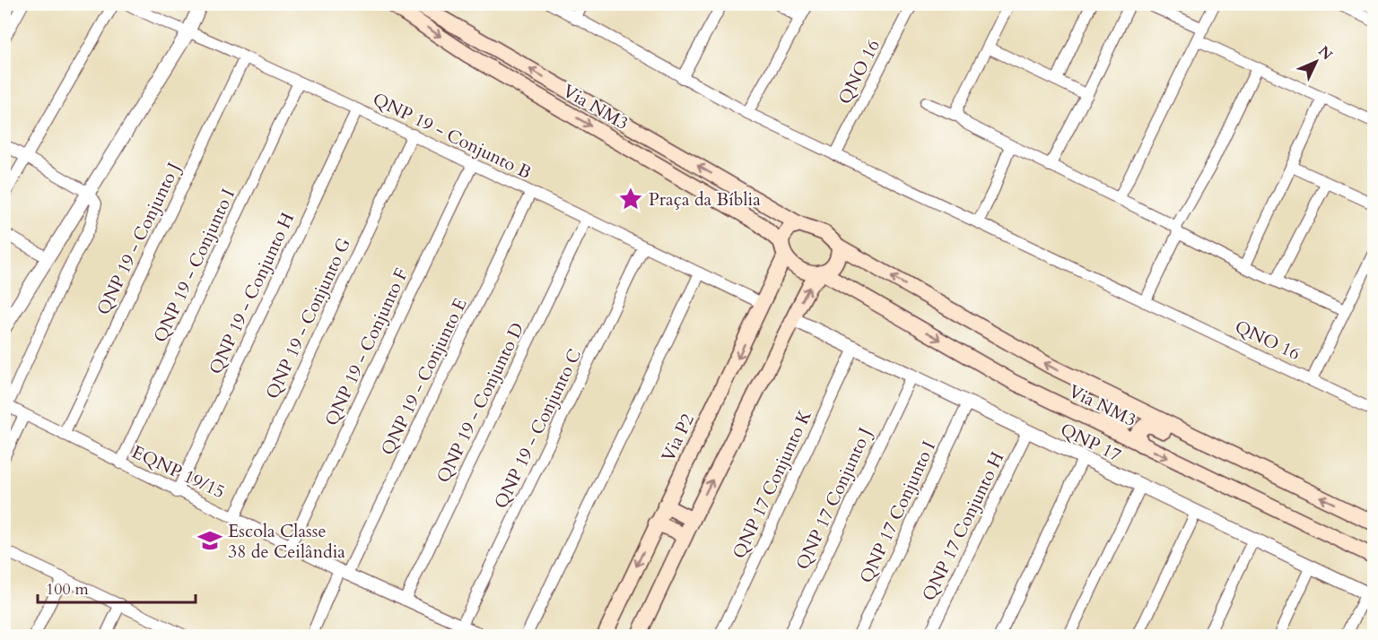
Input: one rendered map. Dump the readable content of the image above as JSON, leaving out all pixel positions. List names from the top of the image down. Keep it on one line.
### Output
{"streets":{"main road":["Via NM3","Via P2"],"street":["QNO 16","QNP 19 - Conjunto B","QNP 19 - Conjunto J","QNP 19 - Conjunto I","QNP 19 - Conjunto H","QNP 19 - Conjunto G","QNP 19 - Conjunto F","QNP 19 - Conjunto E","QNP 19 - Conjunto D","QNP 19 - Conjunto C","QNP 17","EQNP 19/15","QNP 17 Conjunto K","QNP 17 Conjunto J","QNP 17 Conjunto I","QNP 17 Conjunto H"]},"crossings":[["Via NM3","Via P2"],["QNP 19 - Conjunto B","QNP 19 - Conjunto J"],["QNP 19 - Conjunto B","QNP 19 - Conjunto I"],["QNP 19 - Conjunto B","QNP 19 - Conjunto H"],["QNP 19 - Conjunto B","QNP 19 - Conjunto G"],["QNP 19 - Conjunto B","QNP 19 - Conjunto F"],["QNP 19 - Conjunto B","QNP 19 - Conjunto E"],["QNP 19 - Conjunto B","QNP 19 - Conjunto D"],["QNP 19 - Conjunto B","QNP 19 - Conjunto C"],["QNP 19 - Conjunto B","Via P2"],["QNP 19 - Conjunto J","EQNP 19/15"],["QNP 19 - Conjunto I","EQNP 19/15"],["QNP 19 - Conjunto H","EQNP 19/15"],["QNP 19 - Conjunto G","EQNP 19/15"],["QNP 19 - Conjunto F","EQNP 19/15"],["QNP 19 - Conjunto E","EQNP 19/15"],["QNP 19 - Conjunto D","EQNP 19/15"],["QNP 19 - Conjunto C","EQNP 19/15"],["QNP 17","QNP 17 Conjunto K"],["QNP 17","QNP 17 Conjunto J"],["QNP 17","QNP 17 Conjunto I"],["QNP 17","QNP 17 Conjunto H"]],"places":{"place":["Praça da Bíblia"],"school or university":["Escola Classe 38 de Ceilândia"]},"scale_bar":"100 m","north":"top right"}
